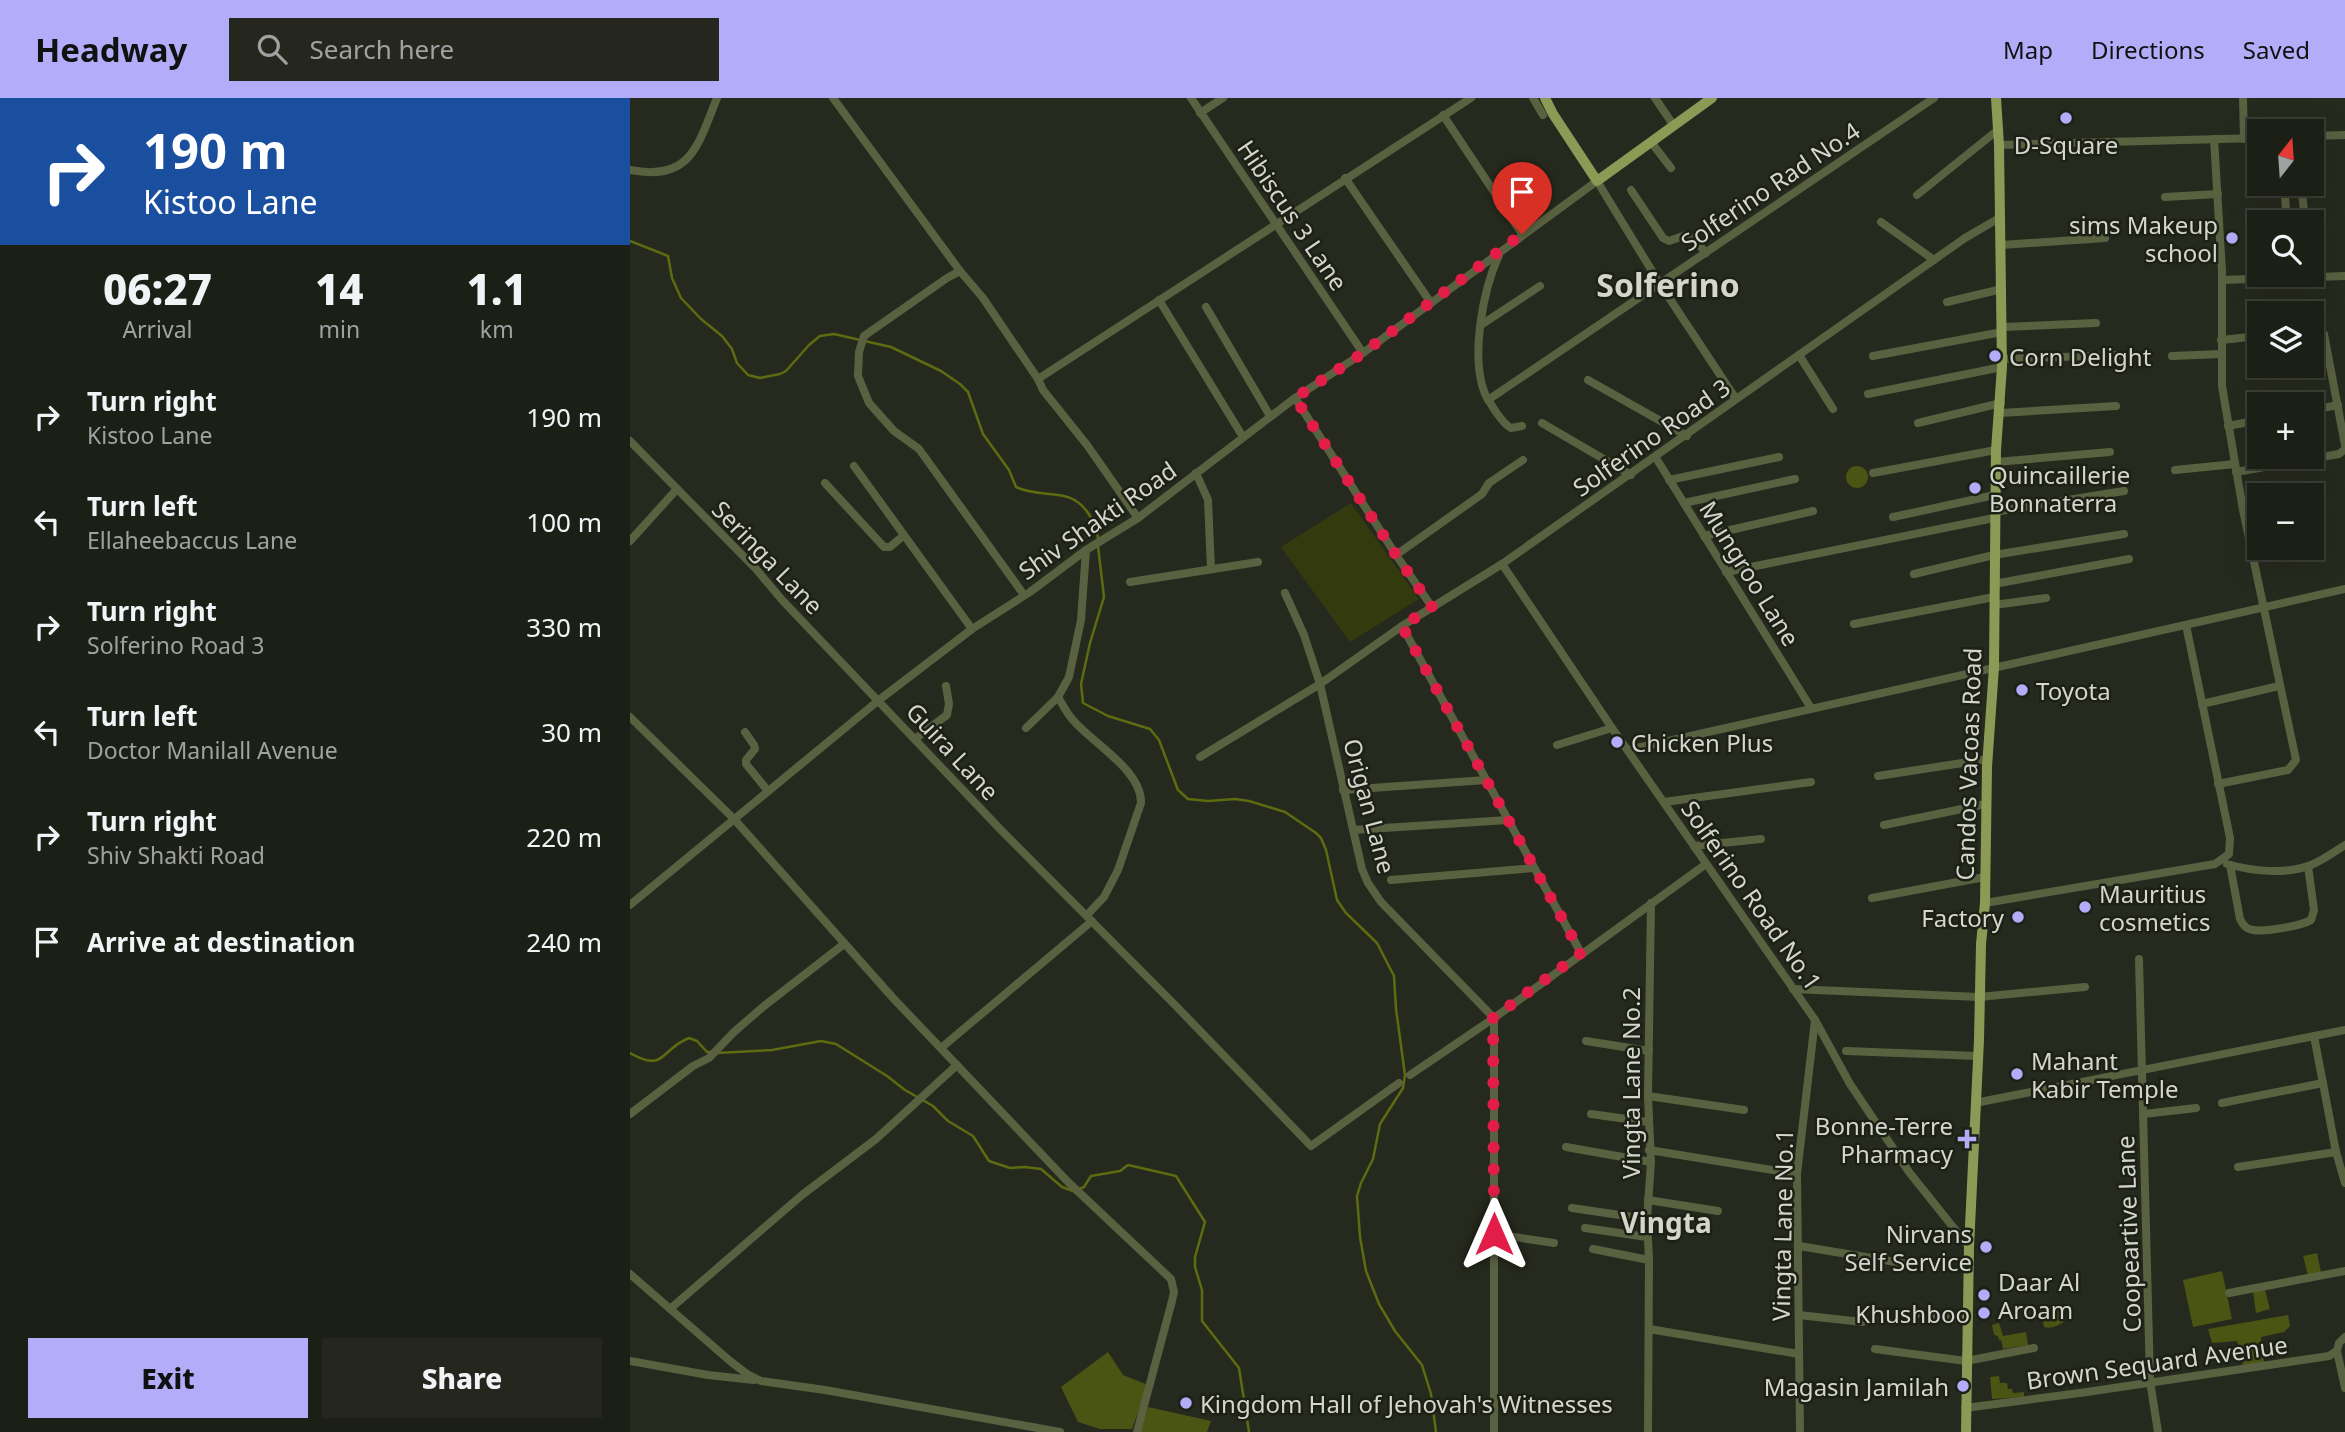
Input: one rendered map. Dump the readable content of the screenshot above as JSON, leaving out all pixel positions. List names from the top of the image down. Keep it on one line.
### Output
{"streets":{"main road":["Candos Vacoas Road"],"street":["Solferino Rad No.4","Hibiscus 3 Lane","Solferino Road 3","Shiv Shakti Road","Seringa Lane","Mungroo Lane","Guira Lane","Origan Lane","Solferino Road No.1","Vingta Lane No.2","Vingta Lane No.1","Coopeartive Lane","Brown Sequard Avenue"]},"crossings":[["Hibiscus 3 Lane","Shiv Shakti Road"],["Solferino Road 3","Mungroo Lane"],["Solferino Road 3","Candos Vacoas Road"],["Solferino Road 3","Origan Lane"],["Solferino Road 3","Solferino Road No.1"],["Shiv Shakti Road","Seringa Lane"],["Shiv Shakti Road","Guira Lane"],["Seringa Lane","Guira Lane"],["Candos Vacoas Road","Solferino Road No.1"],["Candos Vacoas Road","Brown Sequard Avenue"],["Solferino Road No.1","Vingta Lane No.1"],["Coopeartive Lane","Brown Sequard Avenue"]],"districts":["Solferino","Vingta"],"places":{"other":["D-Square","sims Makeup school","Corn Delight","Quincaillerie Bonnaterra","Toyota","Chicken Plus","Mauritius cosmetics","Factory","Mahant Kabir Temple","Nirvans Self Service","Daar Al Aroam","Khushboo","Magasin Jamilah","Kingdom Hall of Jehovah's Witnesses"],"health":["Bonne-Terre Pharmacy"]},"north":"top","page":{"header":"Headway","search":"Search here","nav":["Map","Directions","Saved"],"turn":["190 m","Kistoo Lane"],"map_buttons":["+","−"],"eta":["06:27","Arrival","14","min","1.1","km"],"list":[{"name":"Turn right","note":"Kistoo Lane","value":"190 m"},{"name":"Turn left","note":"Ellaheebaccus Lane","value":"100 m"},{"name":"Turn right","note":"Solferino Road 3","value":"330 m"},{"name":"Turn left","note":"Doctor Manilall Avenue","value":"30 m"},{"name":"Turn right","note":"Shiv Shakti Road","value":"220 m"},{"name":"Arrive at destination","value":"240 m"}],"buttons":["Exit","Share"]}}
